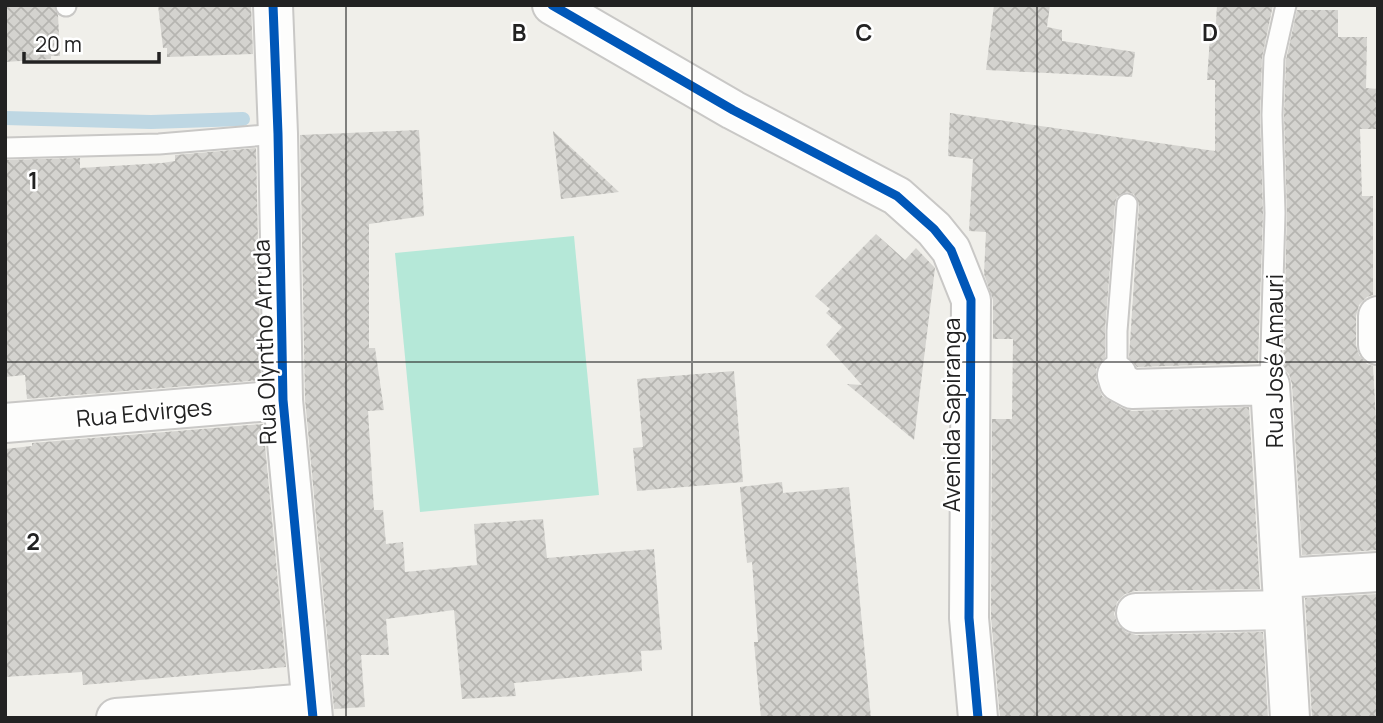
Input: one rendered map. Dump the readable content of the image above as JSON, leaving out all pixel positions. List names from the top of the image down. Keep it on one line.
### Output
{"streets":{"street":["Rua Olyntho Arruda","Rua José Amauri","Rua Edvirges","Avenida Sapiranga"]},"crossings":[["Rua Olyntho Arruda","Rua Edvirges"]],"scale_bar":"20 m","grid":{"columns":["B","C","D"],"rows":["1","2"]}}
